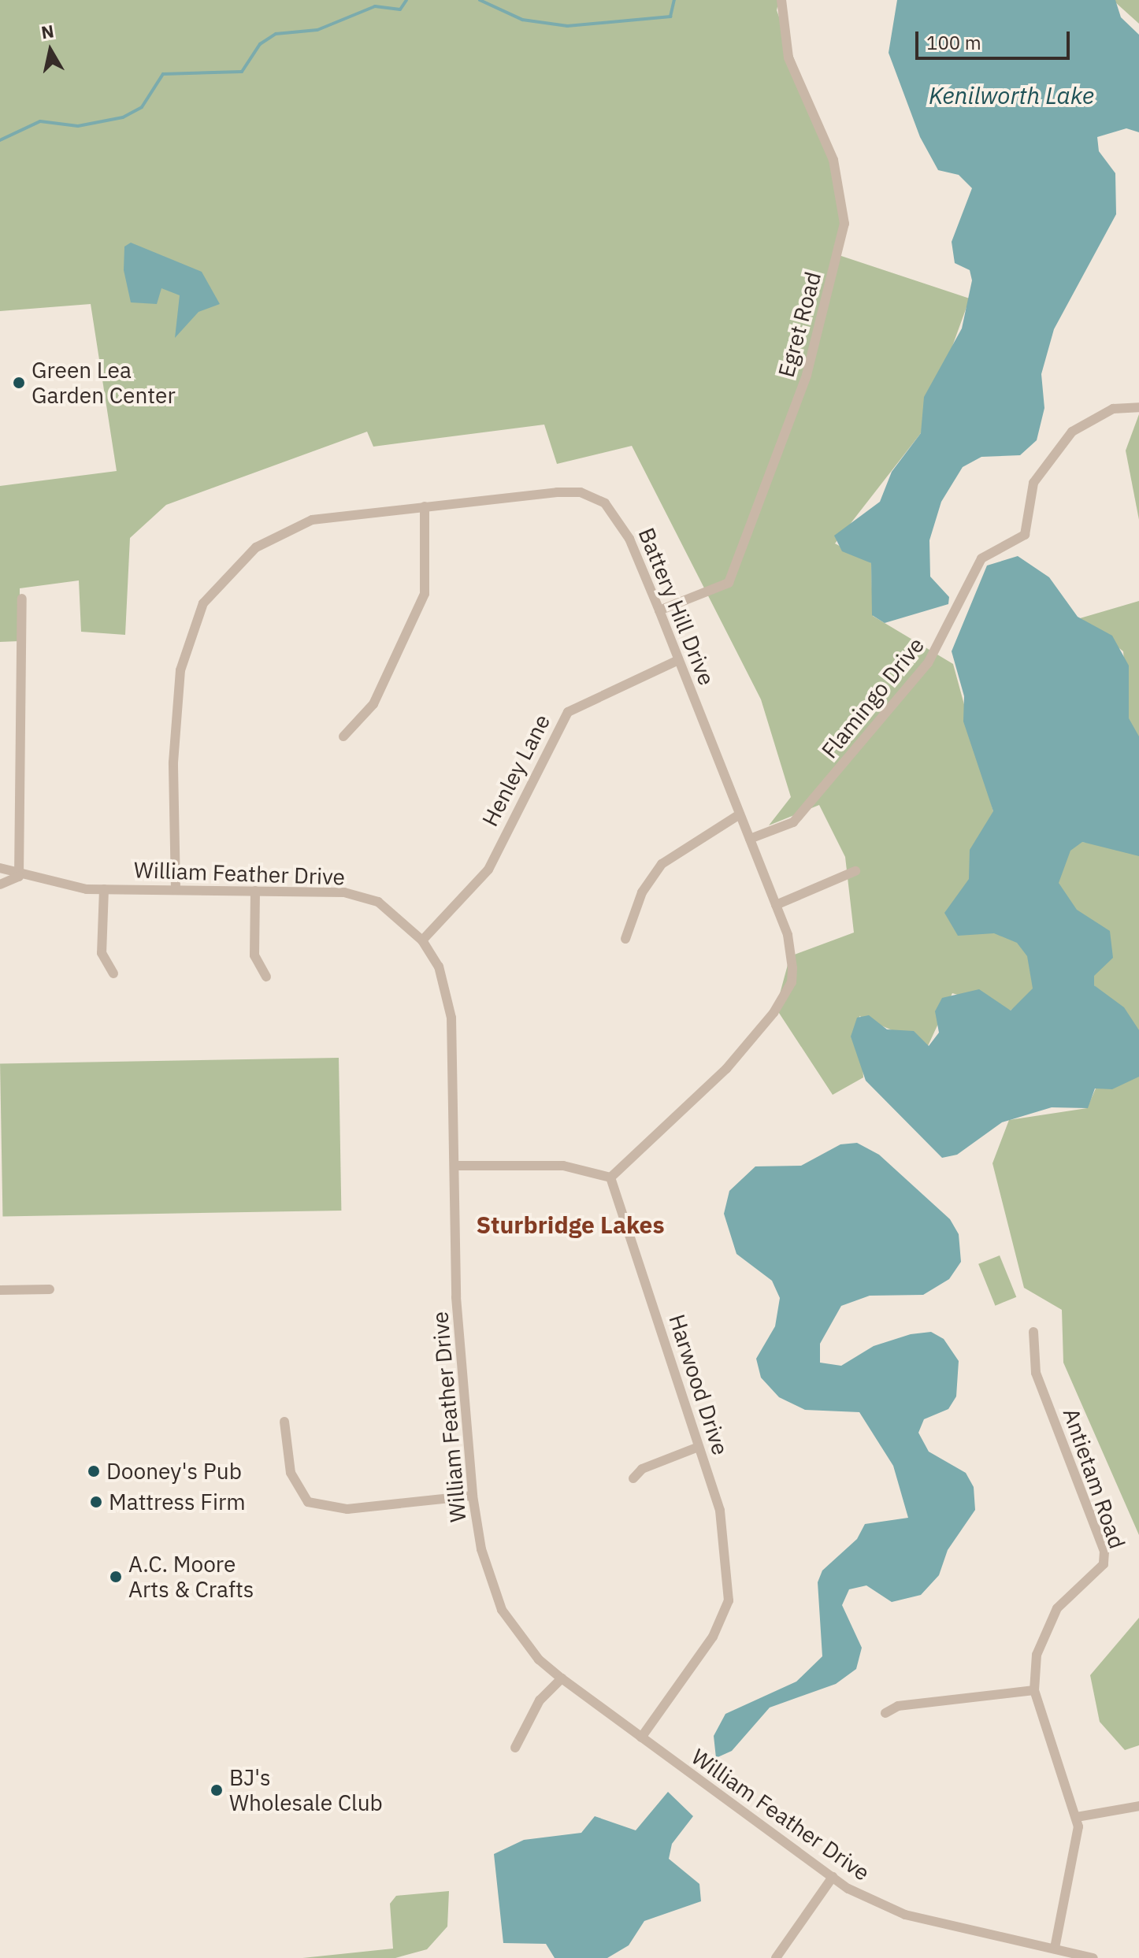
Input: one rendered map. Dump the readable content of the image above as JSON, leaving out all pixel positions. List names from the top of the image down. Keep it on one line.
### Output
{"streets":{"street":["Egret Road","Battery Hill Drive","Flamingo Drive","Henley Lane","William Feather Drive","Harwood Drive","Antietam Road"]},"crossings":[["Egret Road","Battery Hill Drive"],["Battery Hill Drive","Flamingo Drive"],["Battery Hill Drive","Henley Lane"],["Battery Hill Drive","William Feather Drive"],["Battery Hill Drive","Harwood Drive"],["Henley Lane","William Feather Drive"],["William Feather Drive","Harwood Drive"]],"districts":["Sturbridge Lakes"],"water":["Kenilworth Lake"],"places":["Green Lea Garden Center","Dooney's Pub","Mattress Firm","A.C. Moore Arts & Crafts","BJ's Wholesale Club"],"scale_bar":"100 m","north":"top"}
